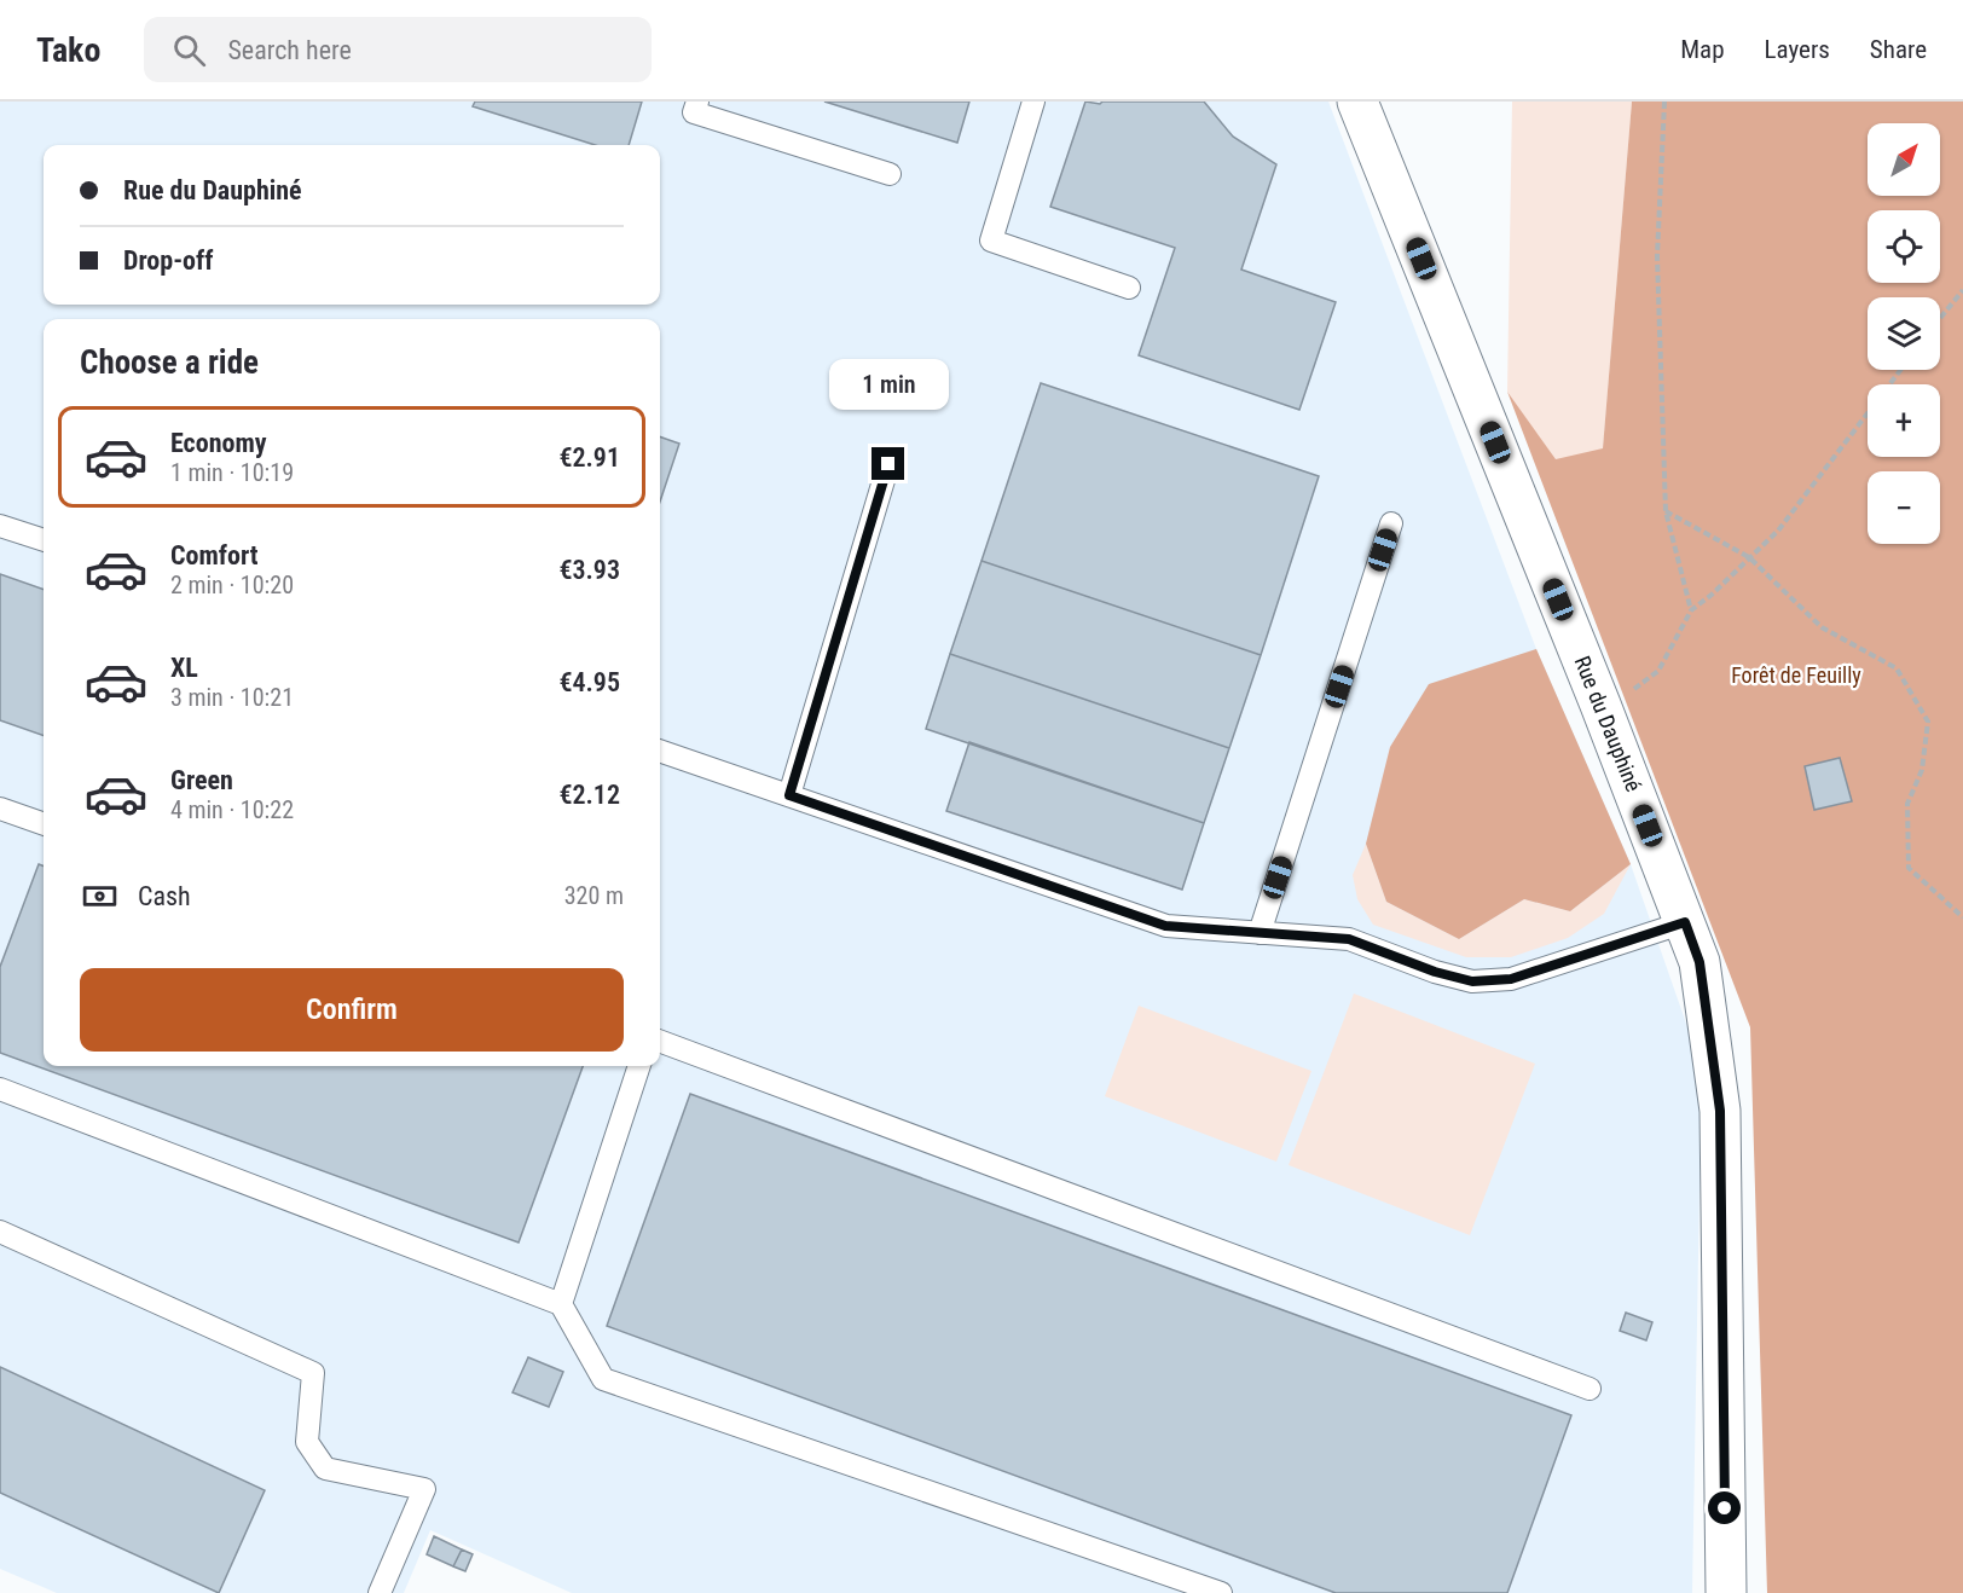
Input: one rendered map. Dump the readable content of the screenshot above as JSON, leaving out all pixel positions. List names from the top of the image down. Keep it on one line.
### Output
{"streets":{"street":["Rue du Dauphiné"]},"parks":["Forêt de Feuilly"],"north":"top right","page":{"header":"Tako","search":"Search here","nav":["Map","Layers","Share"],"map_buttons":["+","−"],"banner":["Rue du Dauphiné","Drop-off"],"heading":"Choose a ride","bubble":"1 min","list":[{"name":"Economy","note":"1 min · 10:19","value":"€2.91"},{"name":"Comfort","note":"2 min · 10:20","value":"€3.93"},{"name":"XL","note":"3 min · 10:21","value":"€4.95"},{"name":"Green","note":"4 min · 10:22","value":"€2.12"}],"pay":["Cash","320 m"],"buttons":"Confirm"}}
